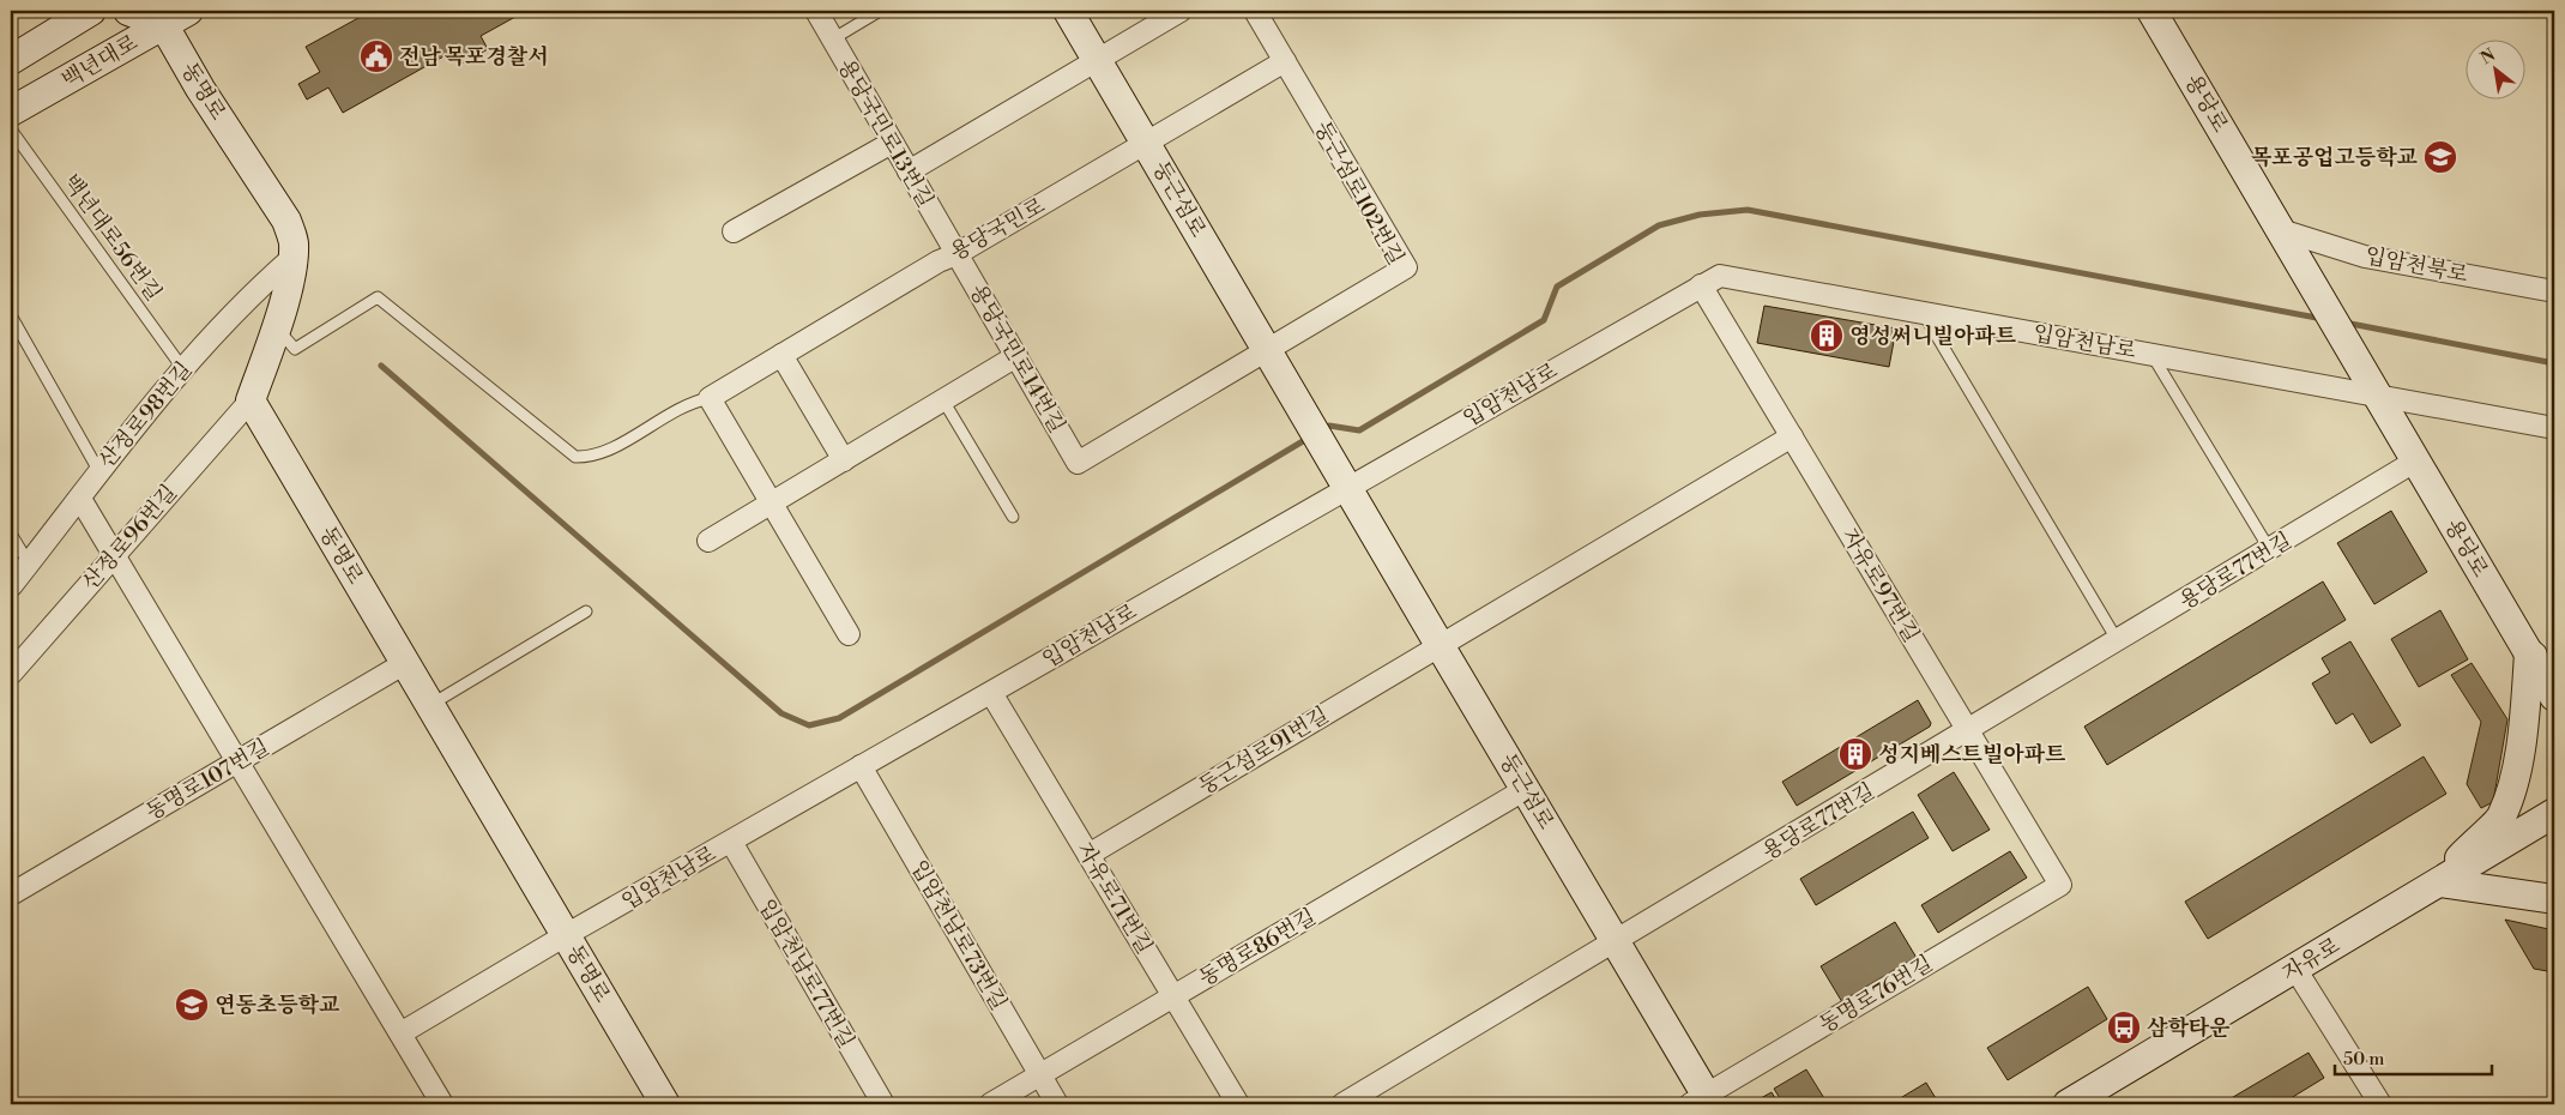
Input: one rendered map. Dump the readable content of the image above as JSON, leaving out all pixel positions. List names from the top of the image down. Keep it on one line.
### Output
{"streets":{"street":["백년대로","동명로","용당로","용당국민로13번길","둥근섬로102번길","둥근섬로","용당국민로","입암천북로","입암천남로","용당국민로14번길","산정로98번길","산정로96번길","용당로77번길","자유로97번길","둥근섬로91번길","동명로107번길","자유로71번길","입암천남로73번길","동명로86번길","자유로","입암천남로77번길","동명로76번길"],"lane":["백년대로56번길"]},"crossings":[["백년대로","동명로"],["동명로","입암천남로"],["동명로","산정로98번길"],["동명로","산정로96번길"],["동명로","동명로107번길"],["용당로","입암천북로"],["용당로","입암천남로"],["용당로","용당로77번길"],["용당국민로13번길","용당국민로"],["용당국민로13번길","용당국민로14번길"],["둥근섬로102번길","둥근섬로"],["둥근섬로102번길","용당국민로"],["둥근섬로102번길","용당국민로14번길"],["둥근섬로","용당국민로"],["둥근섬로","입암천남로"],["둥근섬로","용당국민로14번길"],["둥근섬로","용당로77번길"],["둥근섬로","둥근섬로91번길"],["둥근섬로","동명로86번길"],["둥근섬로","동명로76번길"],["용당국민로","용당국민로14번길"],["백년대로56번길","산정로98번길"],["입암천남로","자유로97번길"],["입암천남로","자유로71번길"],["입암천남로","입암천남로73번길"],["입암천남로","입암천남로77번길"],["용당로77번길","자유로97번길"],["자유로97번길","둥근섬로91번길"],["자유로97번길","동명로76번길"],["둥근섬로91번길","자유로71번길"],["자유로71번길","동명로86번길"],["입암천남로73번길","동명로86번길"]],"places":{"public building":["전남 목포경찰서"],"school or university":["목포공업고등학교","연동초등학교"],"building":["영성써니빌아파트","성지베스트빌아파트"],"bus stop":["삼학타운"]},"scale_bar":"50 m","north":"top left"}
